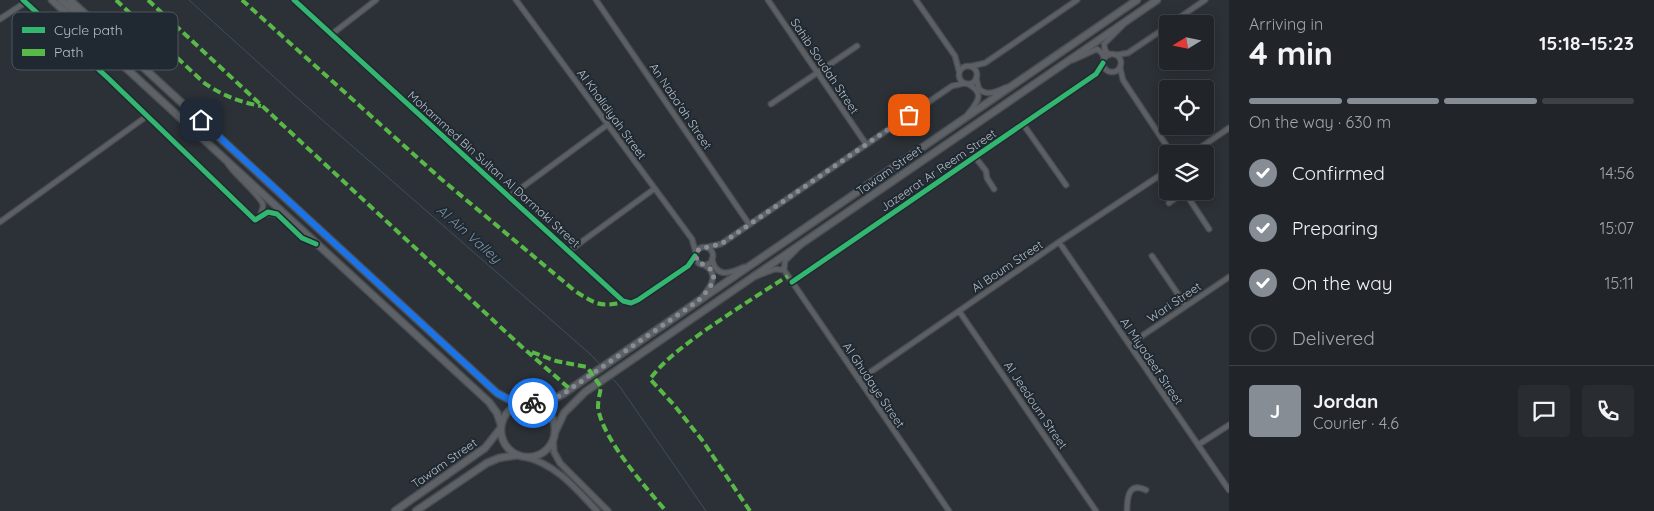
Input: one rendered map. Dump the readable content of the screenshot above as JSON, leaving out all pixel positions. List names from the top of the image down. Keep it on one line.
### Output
{"streets":{"main road":["Tawam Street"],"street":["Sahib Soudah Street","An Naba'ah Street","Al Khalidiyah Street","Mohammed Bin Sultan Al Darmaki Street","Jazeerat Ar Reem Street","Al Boum Street","Wari Street","Al Miyadeef Street","Al Ghudaye Street","Al Jeedoum Street"]},"crossings":[["Al Khalidiyah Street","Mohammed Bin Sultan Al Darmaki Street"],["Jazeerat Ar Reem Street","Al Ghudaye Street"],["Al Boum Street","Al Miyadeef Street"],["Al Boum Street","Al Ghudaye Street"],["Al Boum Street","Al Jeedoum Street"],["Wari Street","Al Miyadeef Street"]],"water":["Al Ain Valley"],"legend":["Cycle path","Path"],"north":"left","page":{"heading":["4 min","Arriving in","15:18–15:23"],"panel":["Jordan","Courier · 4.6"],"bar":"On the way · 630 m","list":[["Confirmed","14:56"],["Preparing","15:07"],["On the way","15:11"],"Delivered"],"round":"J"}}
